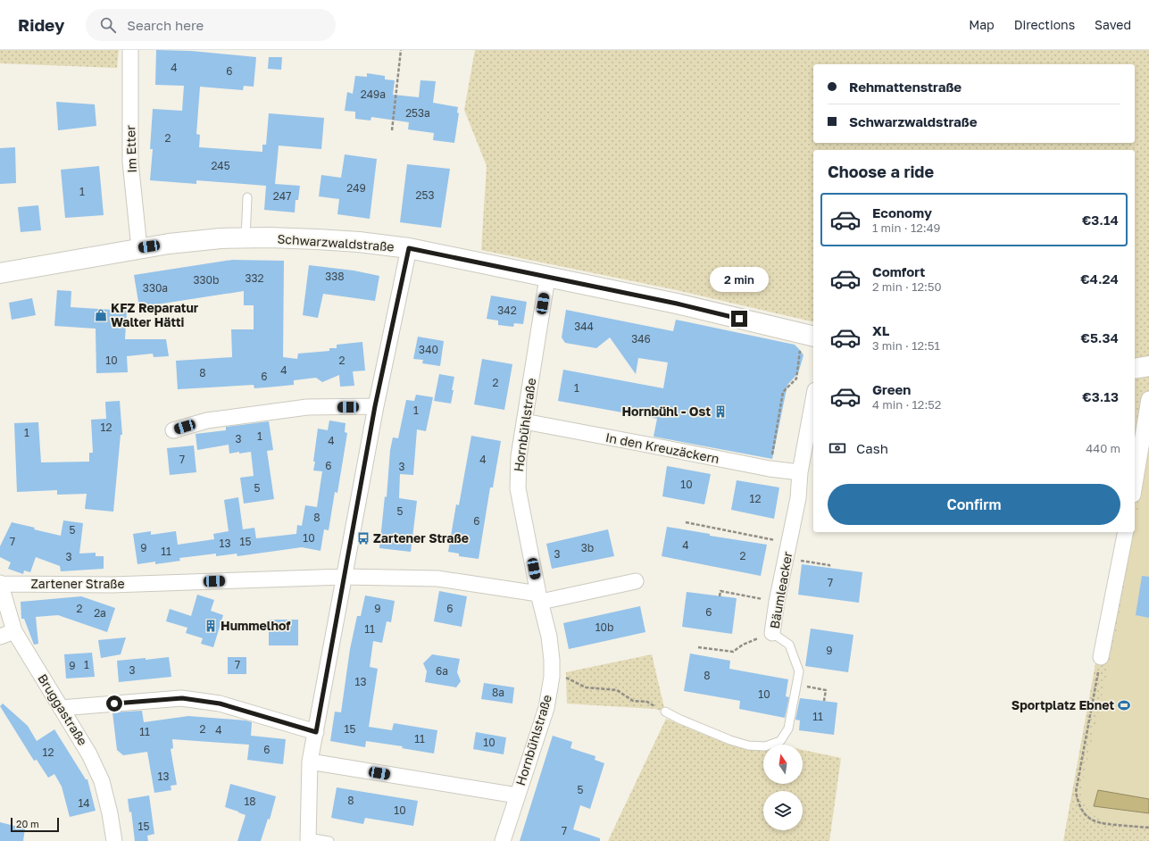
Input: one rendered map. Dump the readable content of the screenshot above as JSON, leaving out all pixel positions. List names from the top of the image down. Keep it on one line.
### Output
{"streets":{"main road":["Schwarzwaldstraße"],"street":["Im Etter","Hornbühlstraße","In den Kreuzäckern","Zartener Straße","Bäumleacker","Bruggastraße"]},"crossings":[["Im Etter","Schwarzwaldstraße"],["Schwarzwaldstraße","Hornbühlstraße"],["Hornbühlstraße","In den Kreuzäckern"],["Hornbühlstraße","Zartener Straße"],["In den Kreuzäckern","Bäumleacker"],["Zartener Straße","Bruggastraße"]],"places":{"shop":["KFZ Reparatur Walter Hätti"],"building":["Hornbühl - Ost","Hummelhof"],"bus stop":["Zartener Straße"],"sports":["Sportplatz Ebnet"]},"house_numbers":["4","6","249a","253a","2","245","249","1","253","247","338","332","330b","330a","342","344","346","340","10","2","4","8","6","2","1","1","12","1","1","3","4","7","4","6","3","10","5","12","5","8","6","5","10","7","15","13","4","9","3b","11","3","2","3","7","2","9","6","6","2a","10b","11","9","1","7","9","3","6a","8","13","8a","10","11","2","15","4","11","11","10","6","12","13","5","8","18","14","10","15","7"],"scale_bar":"20 m","north":"top","page":{"header":"Ridey","search":"Search here","nav":["Map","Directions","Saved"],"banner":["Rehmattenstraße","Schwarzwaldstraße"],"heading":"Choose a ride","list":[{"name":"Economy","note":"1 min · 12:49","value":"€3.14"},{"name":"Comfort","note":"2 min · 12:50","value":"€4.24"},{"name":"XL","note":"3 min · 12:51","value":"€5.34"},{"name":"Green","note":"4 min · 12:52","value":"€3.13"}],"bubble":"2 min","pay":["Cash","440 m"],"buttons":"Confirm","scale":"20 m"}}
